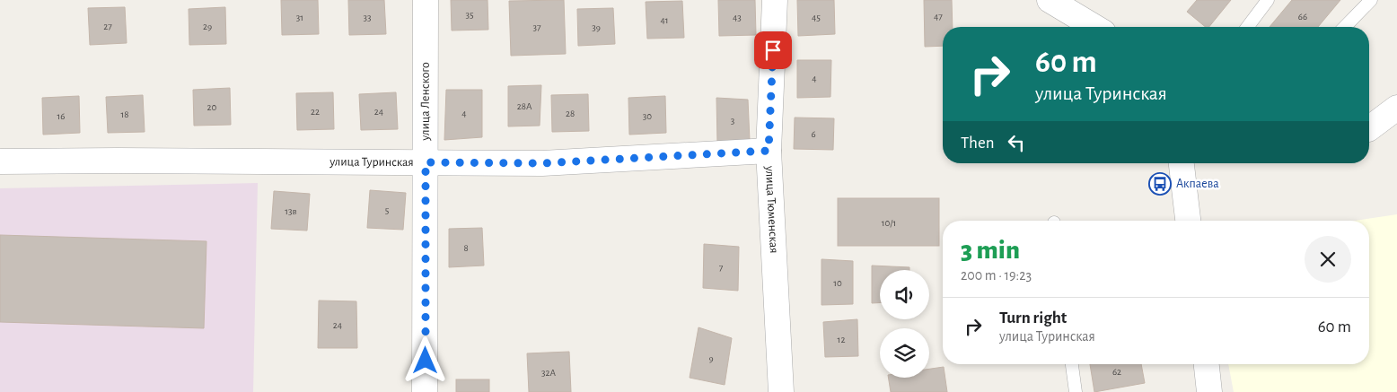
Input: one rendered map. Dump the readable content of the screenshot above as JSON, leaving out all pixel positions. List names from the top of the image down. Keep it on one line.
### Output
{"streets":{"street":["улица Ленского","улица Туринская","улица Тюменская"]},"crossings":[["улица Ленского","улица Туринская"],["улица Туринская","улица Тюменская"]],"places":{"bus stop":["Акпаева"]},"house_numbers":["35","47","66","31","33","43","45","41","27","29","37","39","4","28А","20","22","24","4","28","18","16","30","3","6","5","13в","10/1","8","7","10","24","12","9","62","32А"],"page":{"turn":["60 m","улица Туринская"],"then":"Then","heading":["3 min","200 m · 19:23"],"list":[{"name":"Turn right","note":"улица Туринская","value":"60 m"}]}}
